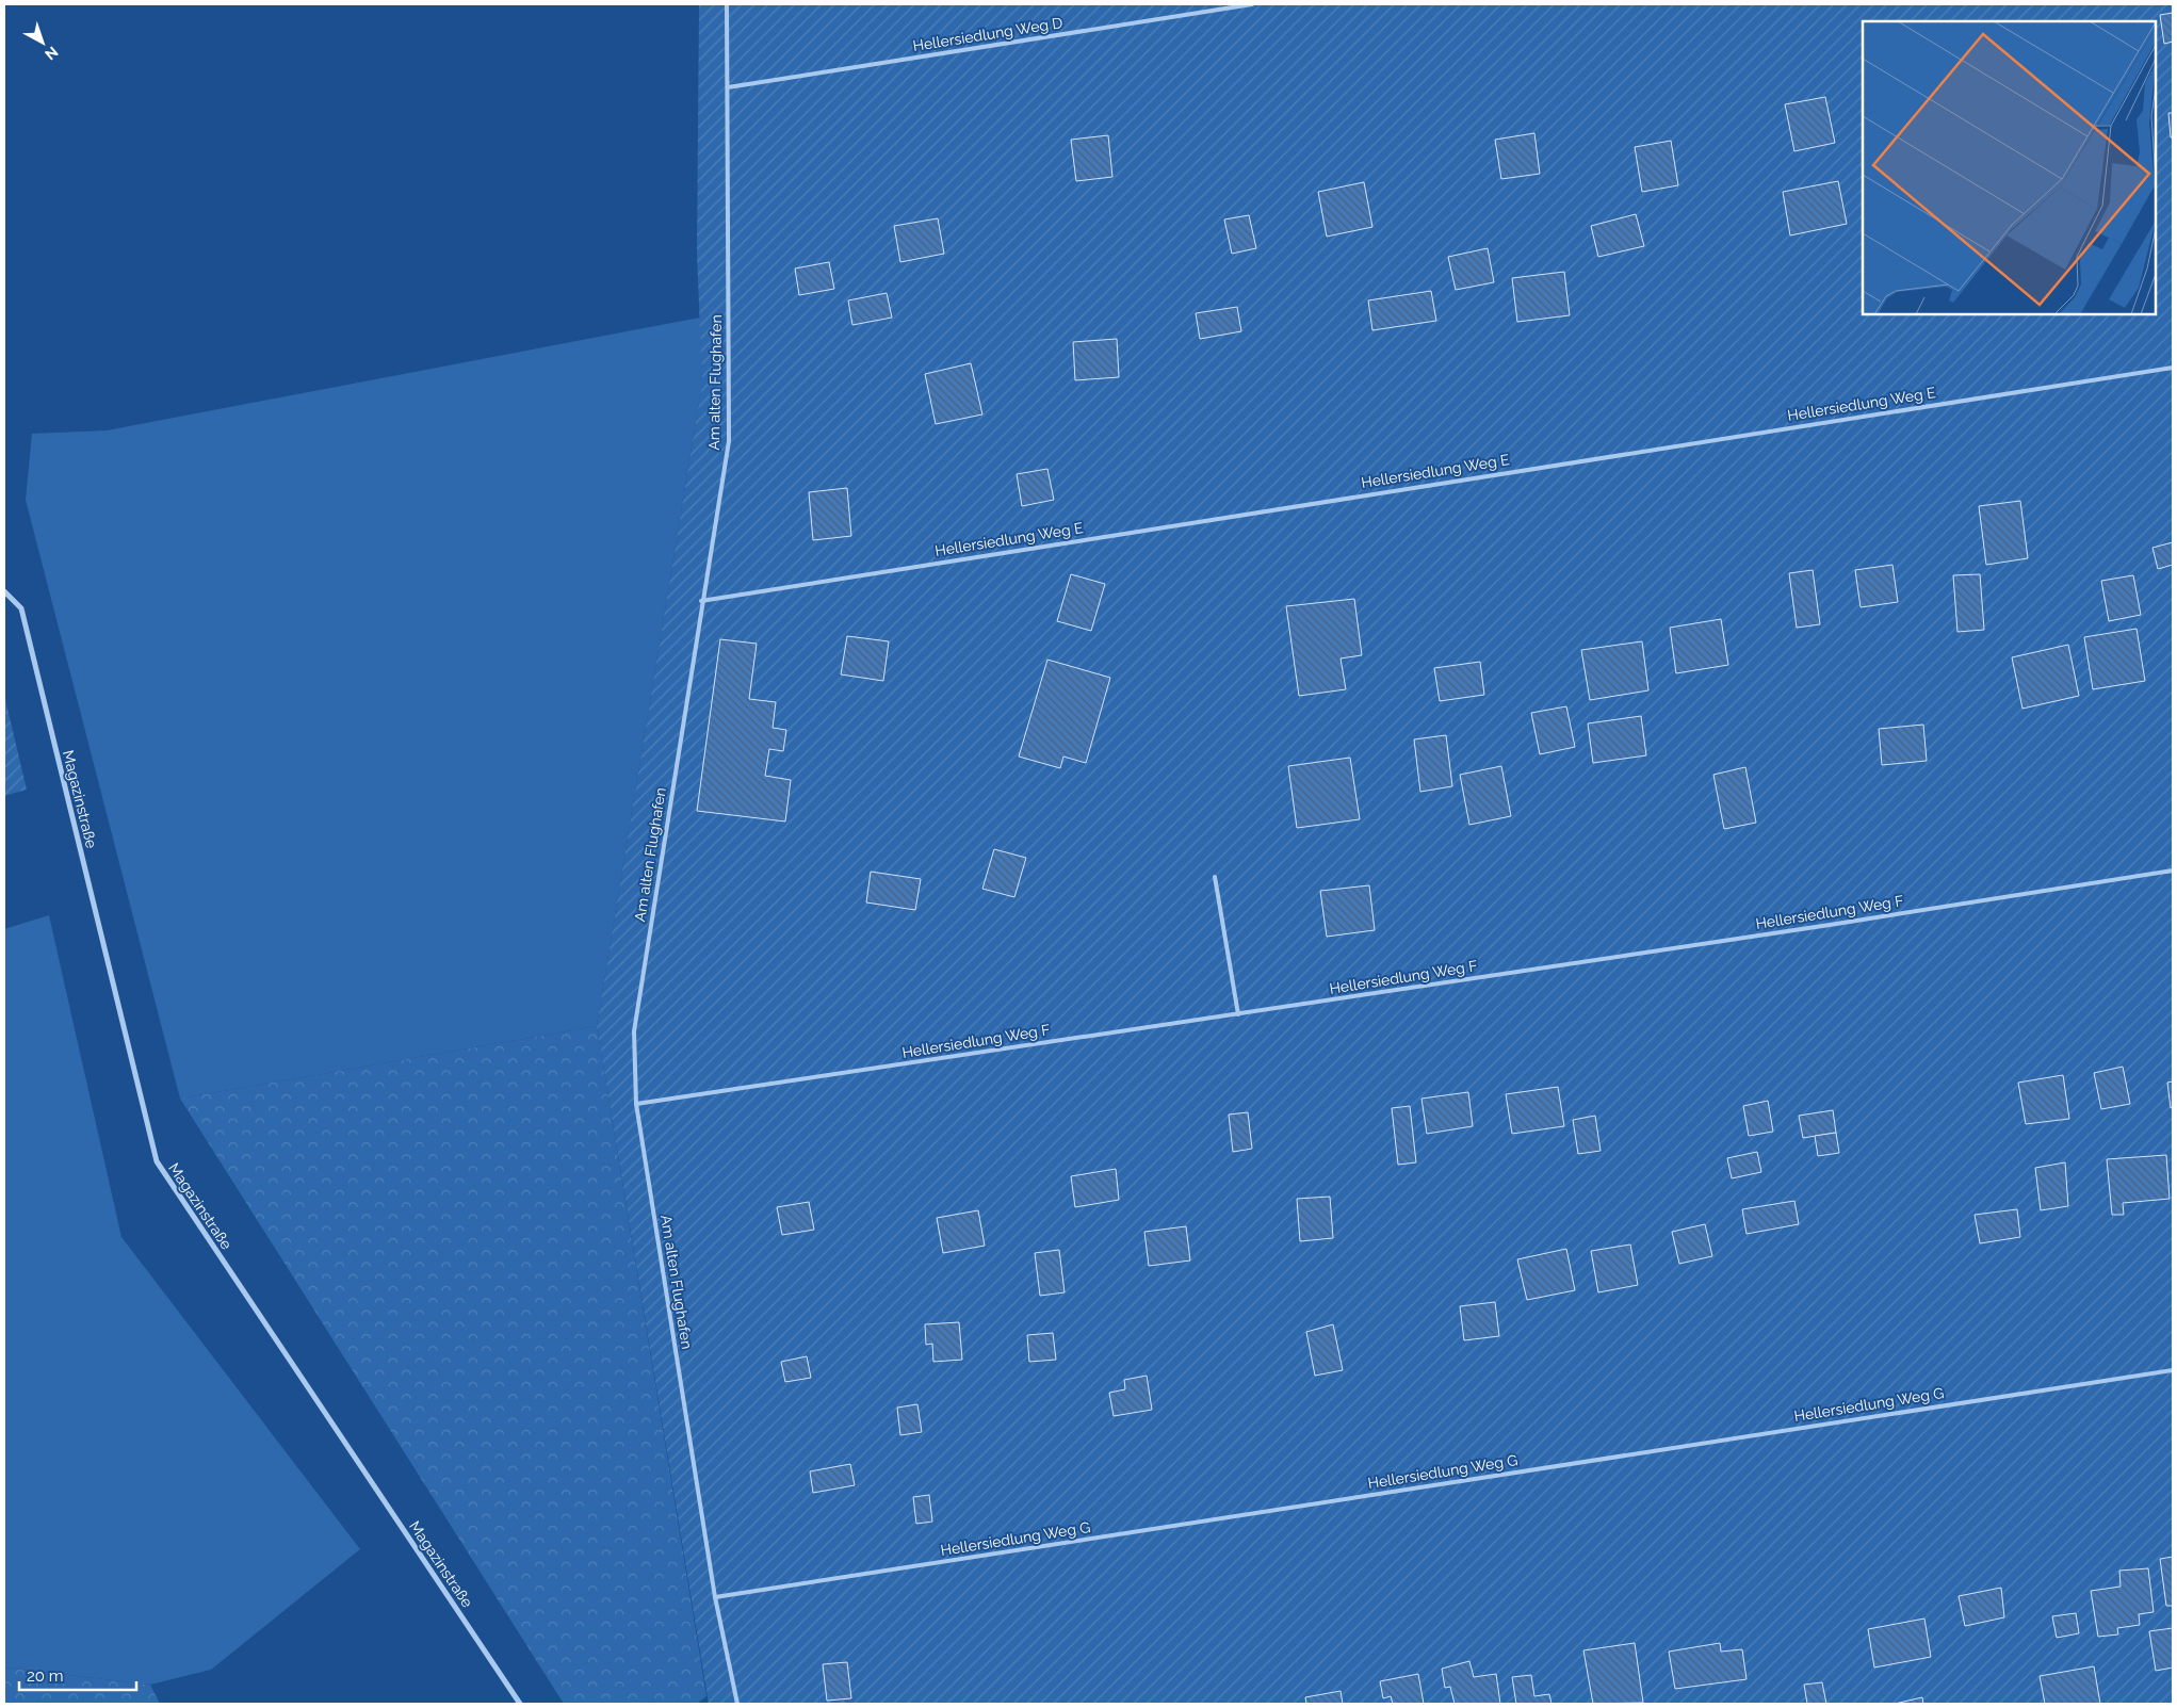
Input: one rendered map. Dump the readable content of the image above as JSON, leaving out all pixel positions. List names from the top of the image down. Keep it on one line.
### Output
{"streets":{"street":["Magazinstraße"],"lane":["Hellersiedlung Weg D","Am alten Flughafen","Hellersiedlung Weg E","Hellersiedlung Weg F","Hellersiedlung Weg G"]},"crossings":[["Hellersiedlung Weg D","Am alten Flughafen"],["Am alten Flughafen","Hellersiedlung Weg E"],["Am alten Flughafen","Hellersiedlung Weg F"],["Am alten Flughafen","Hellersiedlung Weg G"]],"scale_bar":"20 m","north":"bottom right"}
